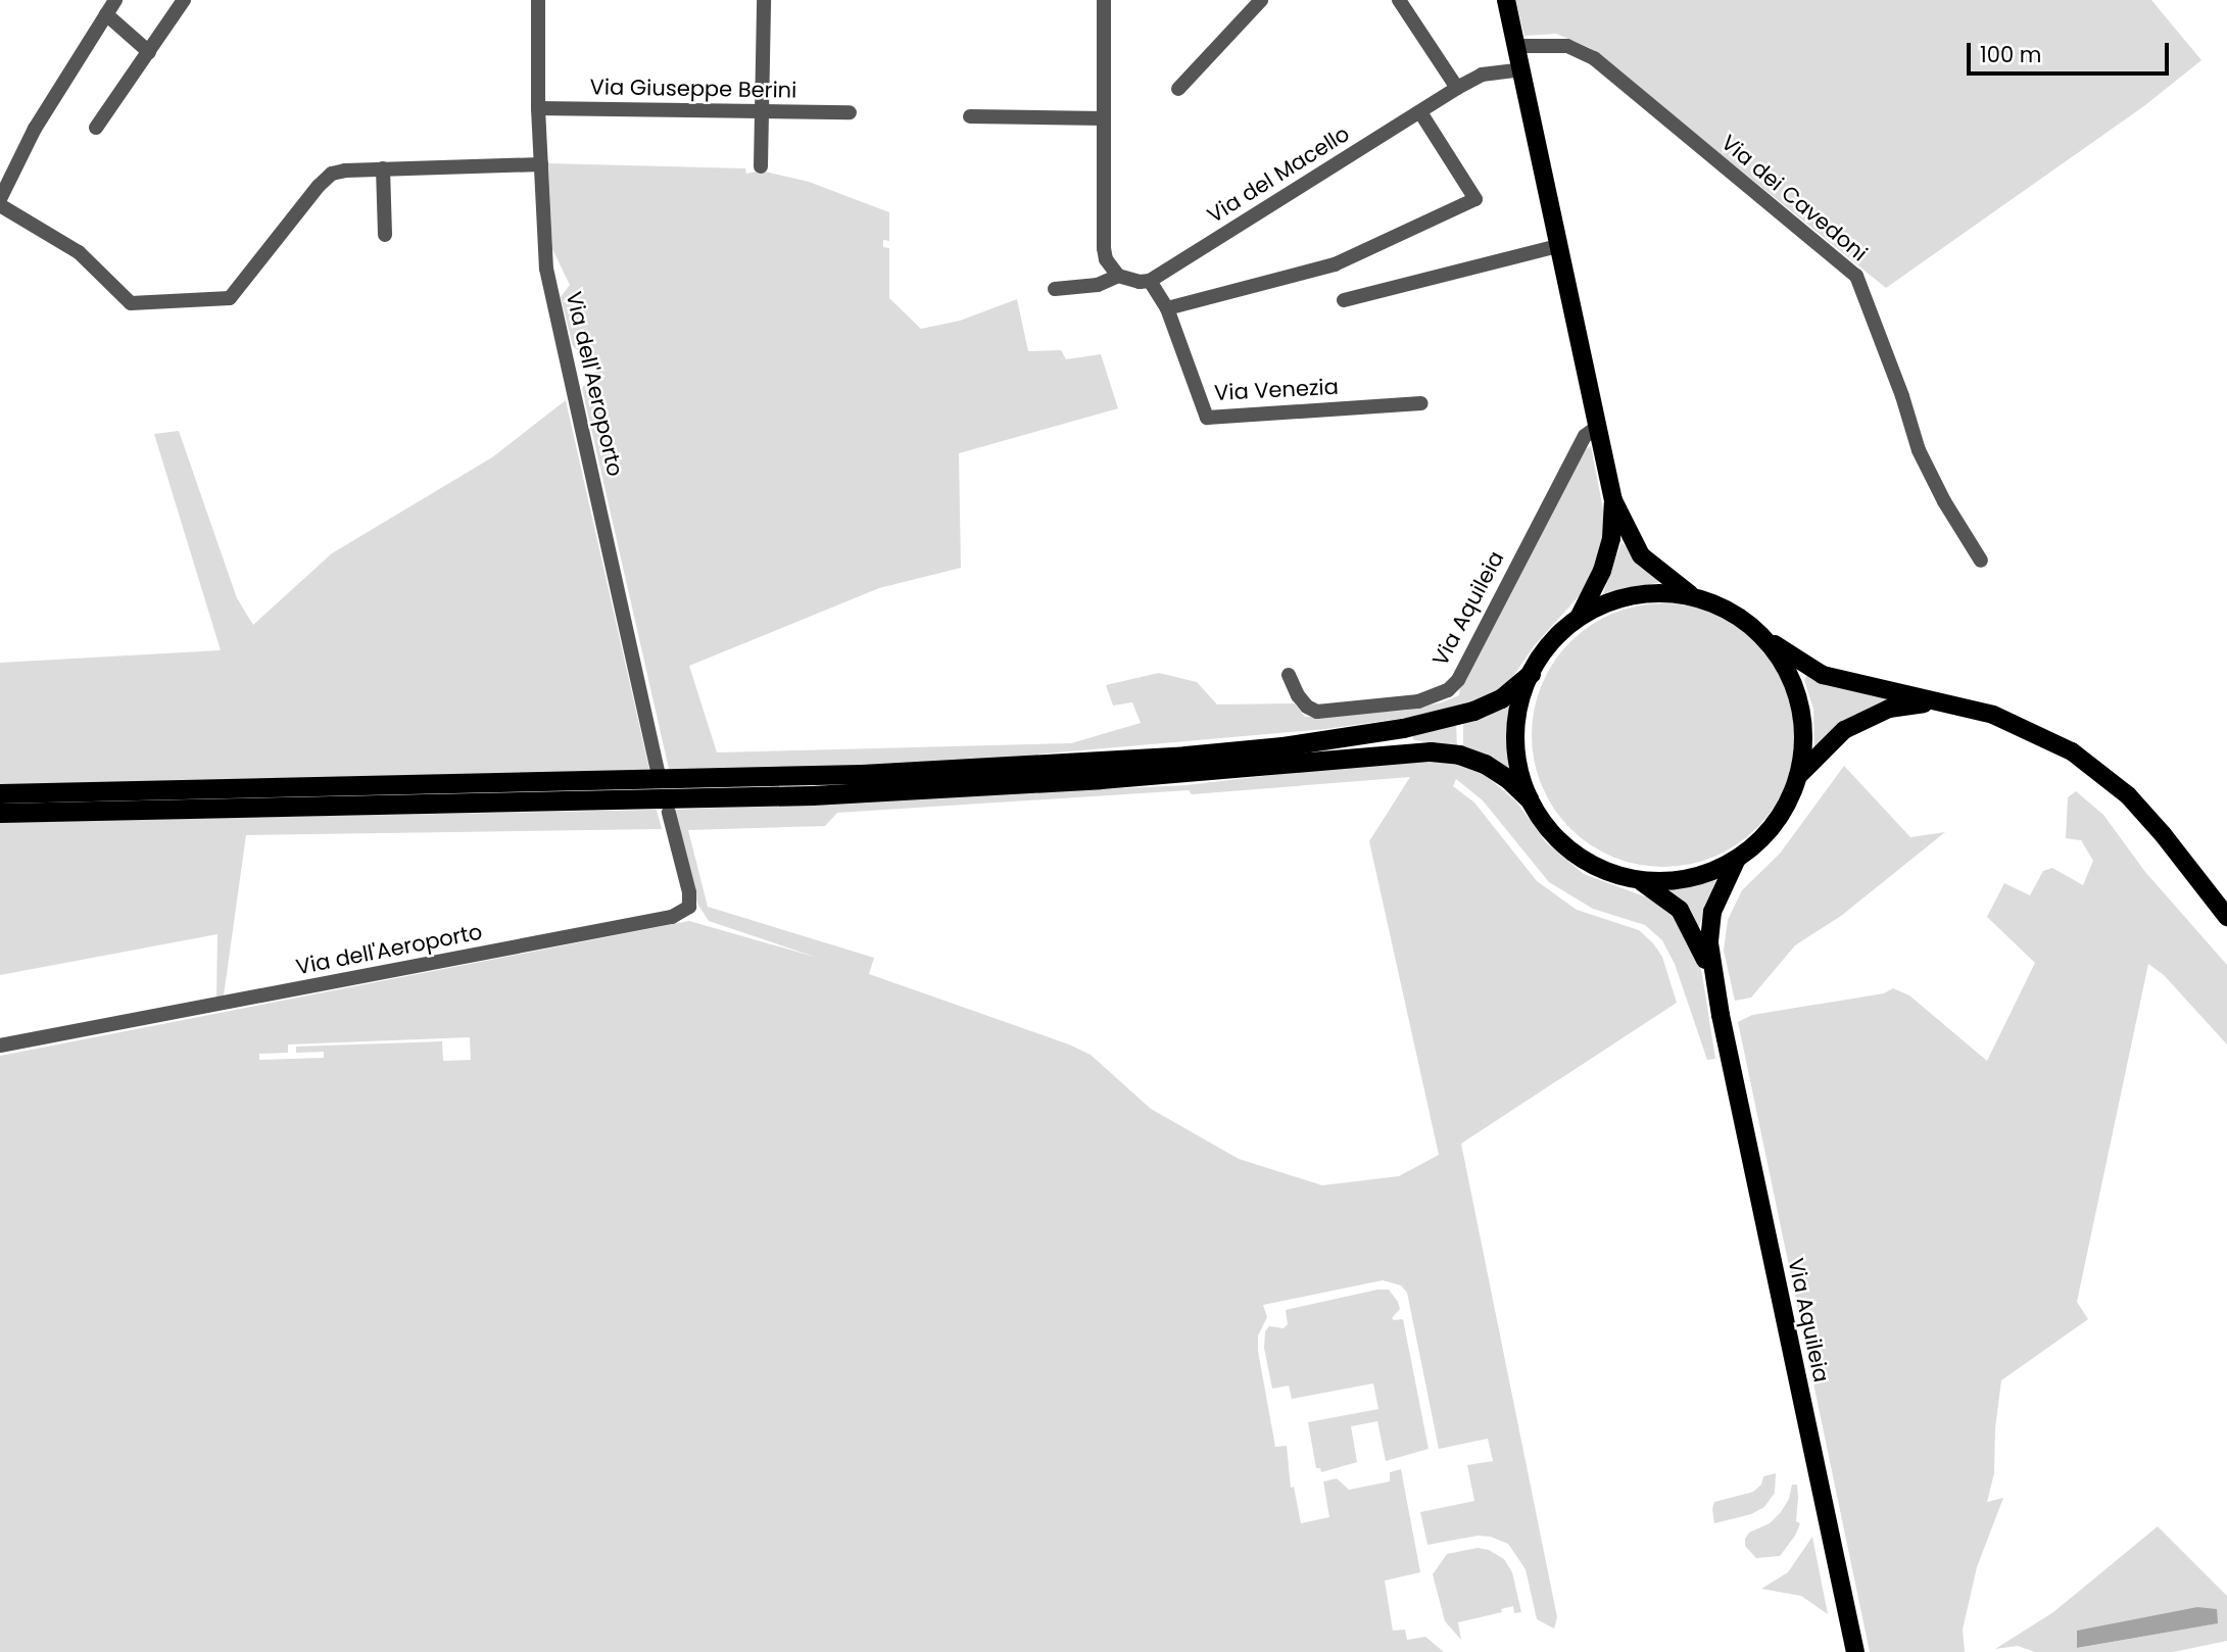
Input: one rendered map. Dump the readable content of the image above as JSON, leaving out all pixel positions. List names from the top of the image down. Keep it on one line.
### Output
{"streets":{"main road":["Via Aquileia"],"street":["Via Giuseppe Berini","Via del Macello","Via dei Cavedoni","Via dell'Aeroporto","Via Venezia"]},"crossings":[["Via Giuseppe Berini","Via dell'Aeroporto"],["Via del Macello","Via Venezia"]],"scale_bar":"100 m"}
